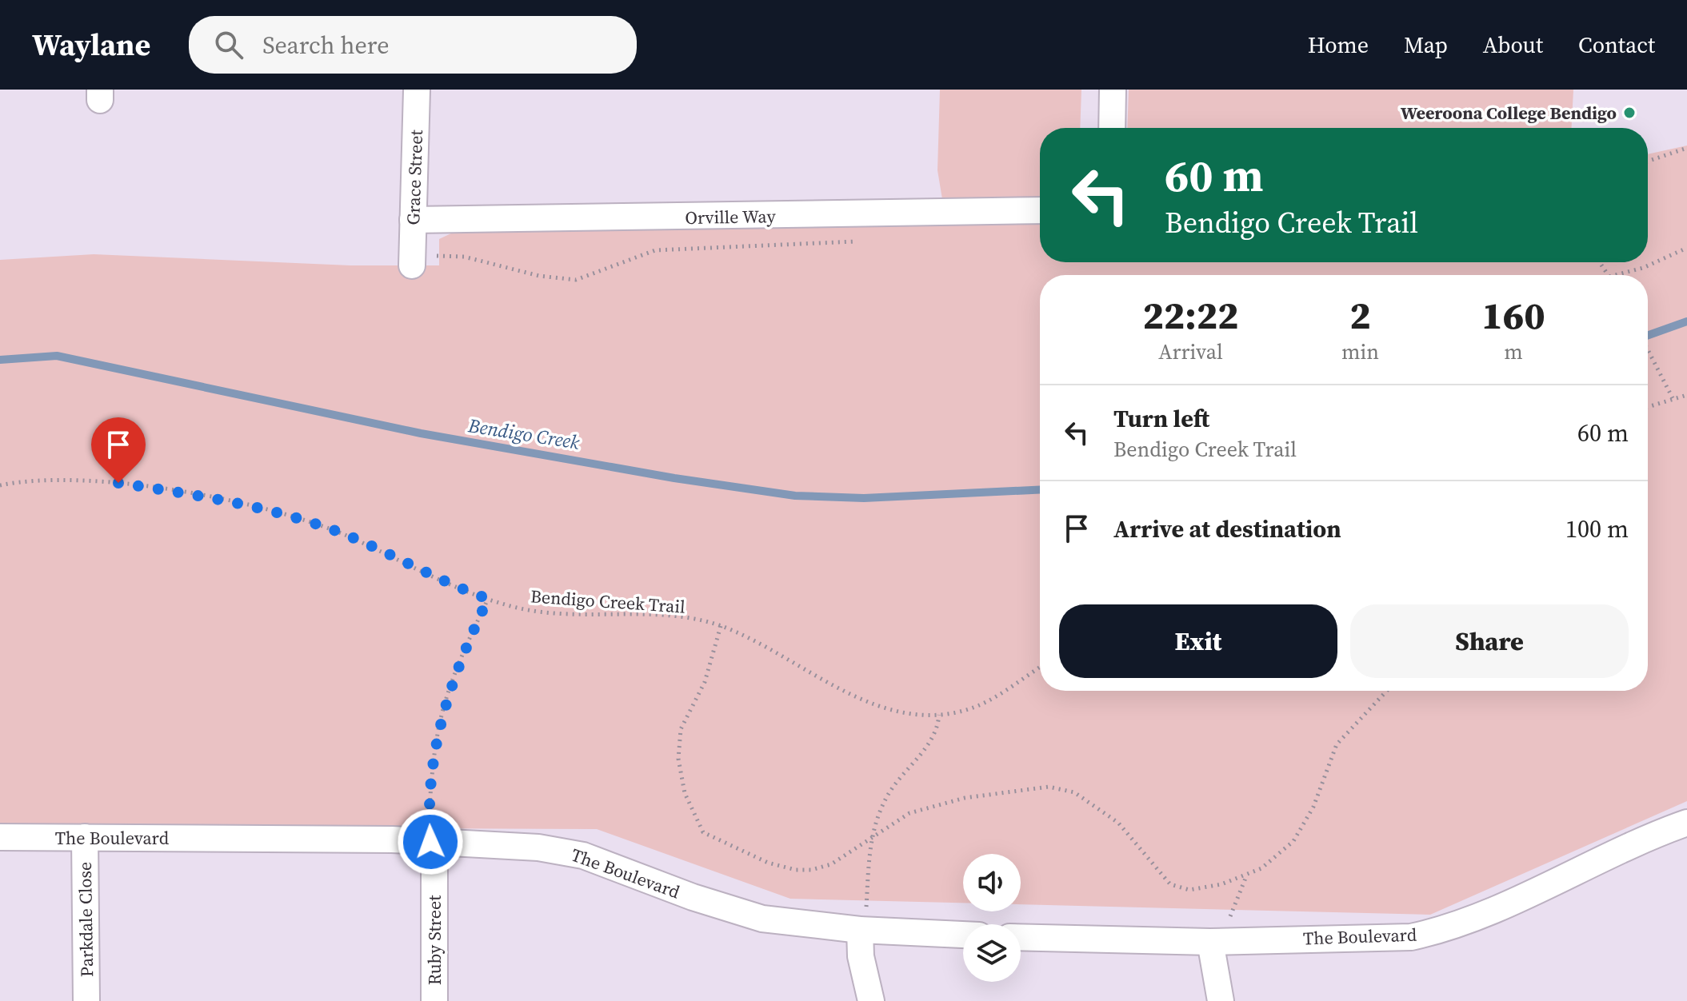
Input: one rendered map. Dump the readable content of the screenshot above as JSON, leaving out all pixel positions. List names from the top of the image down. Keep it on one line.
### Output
{"streets":{"street":["Grace Street","Orville Way","The Boulevard","Parkdale Close","Ruby Street"],"path":["Bendigo Creek Trail"]},"crossings":[["Grace Street","Orville Way"],["The Boulevard","Parkdale Close"],["The Boulevard","Ruby Street"]],"water":["Bendigo Creek"],"places":["Weeroona College Bendigo"],"page":{"header":"Waylane","search":"Search here","nav":["Home","Map","About","Contact"],"turn":["60 m","Bendigo Creek Trail"],"eta":["22:22","Arrival","2","min","160","m"],"list":[{"name":"Turn left","note":"Bendigo Creek Trail","value":"60 m"},{"name":"Arrive at destination","value":"100 m"}],"buttons":["Exit","Share"]}}
